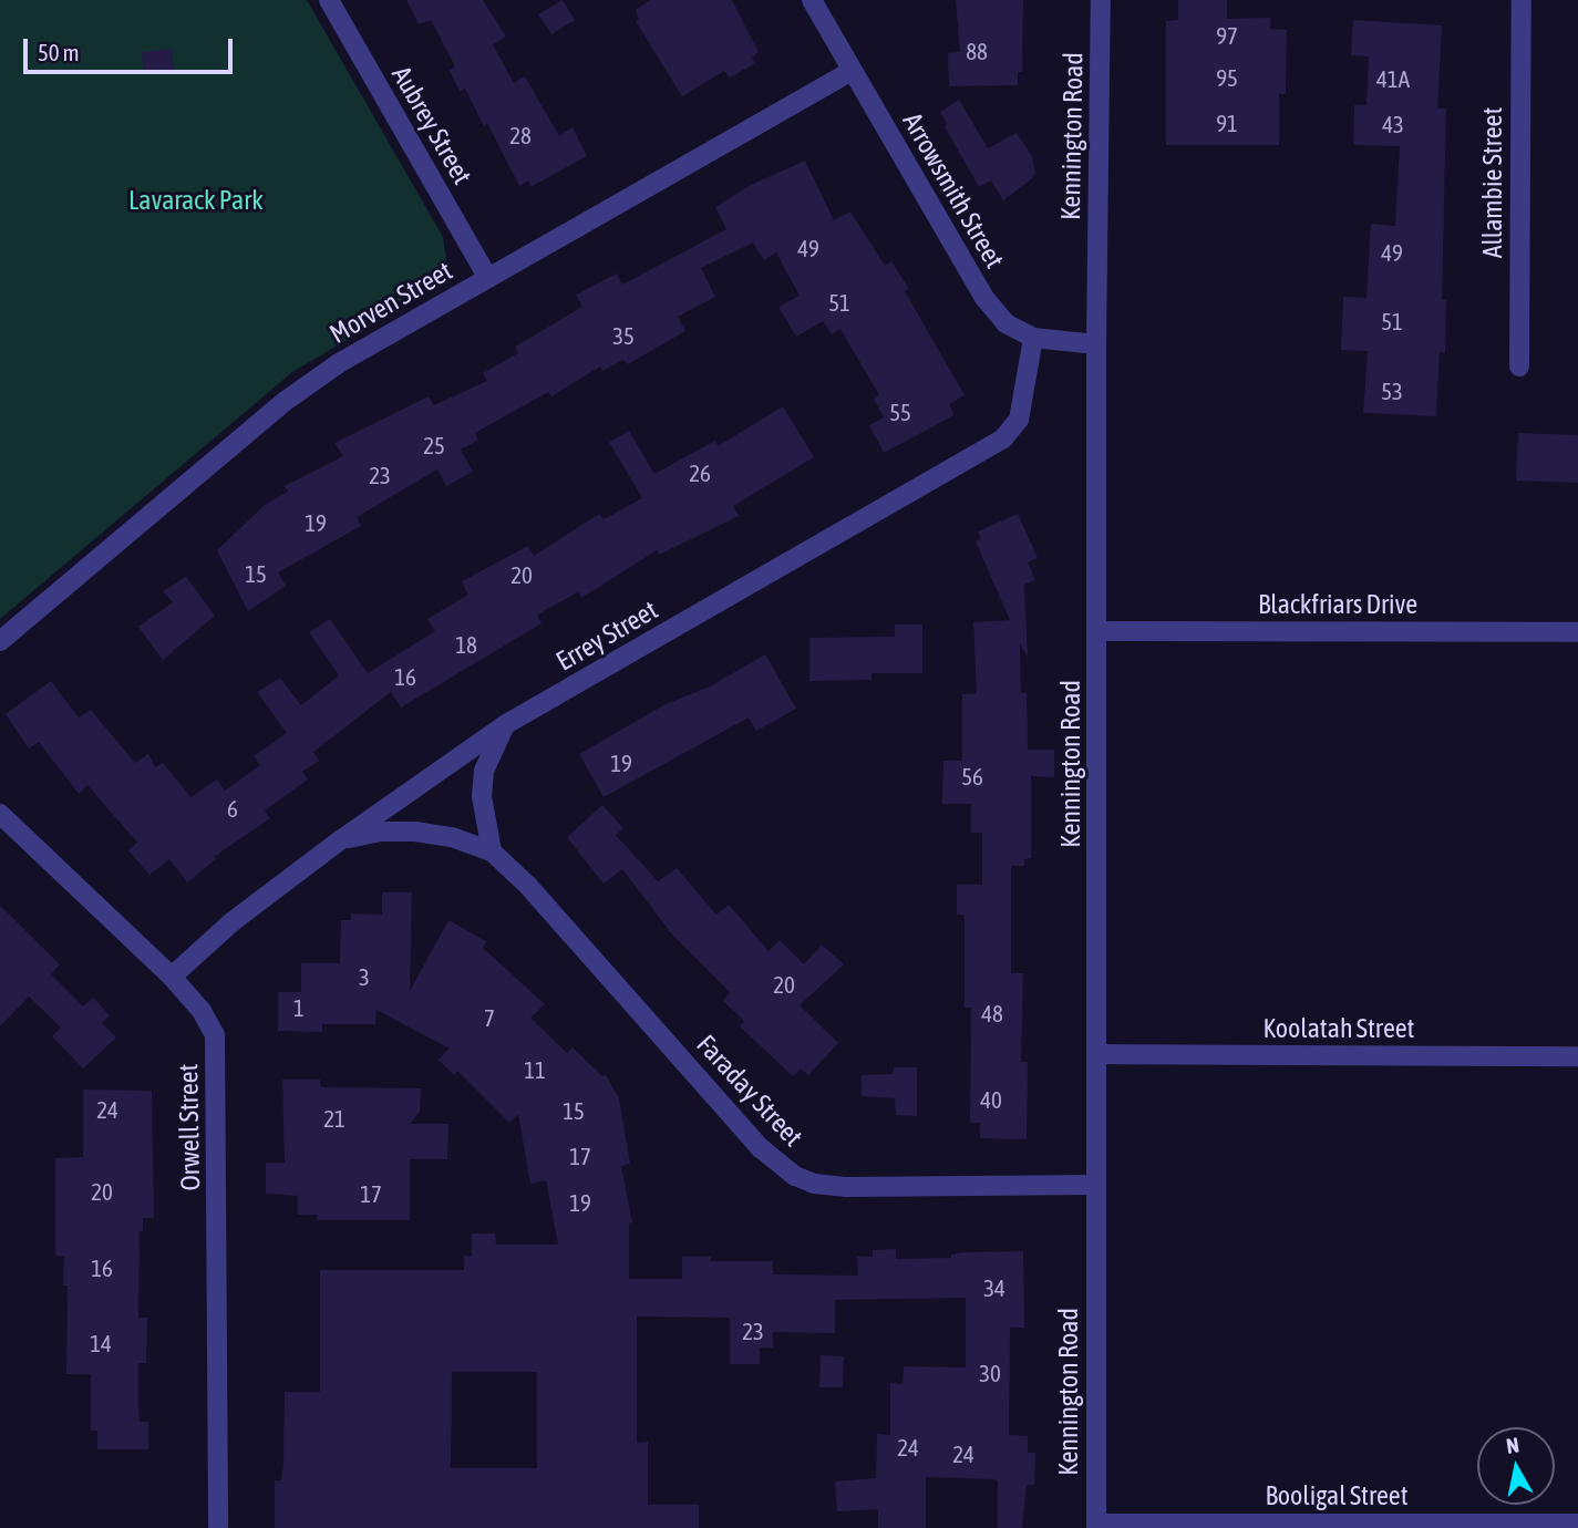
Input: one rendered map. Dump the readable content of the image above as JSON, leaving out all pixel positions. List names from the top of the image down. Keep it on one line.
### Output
{"streets":{"street":["Aubrey Street","Kennington Road","Allambie Street","Arrowsmith Street","Morven Street","Blackfriars Drive","Errey Street","Koolatah Street","Faraday Street","Orwell Street","Booligal Street"]},"crossings":[["Aubrey Street","Morven Street"],["Kennington Road","Arrowsmith Street"],["Kennington Road","Blackfriars Drive"],["Kennington Road","Koolatah Street"],["Kennington Road","Faraday Street"],["Kennington Road","Booligal Street"],["Arrowsmith Street","Morven Street"],["Arrowsmith Street","Errey Street"],["Errey Street","Faraday Street"],["Errey Street","Orwell Street"]],"parks":["Lavarack Park"],"house_numbers":["97","88","95","41A","91","43","28","49","49","51","51","35","53","55","25","26","23","19","15","20","18","16","19","56","6","3","20","1","48","7","11","40","24","15","21","17","20","17","19","16","34","23","14","30","24","24"],"scale_bar":"50 m","north":"top"}
